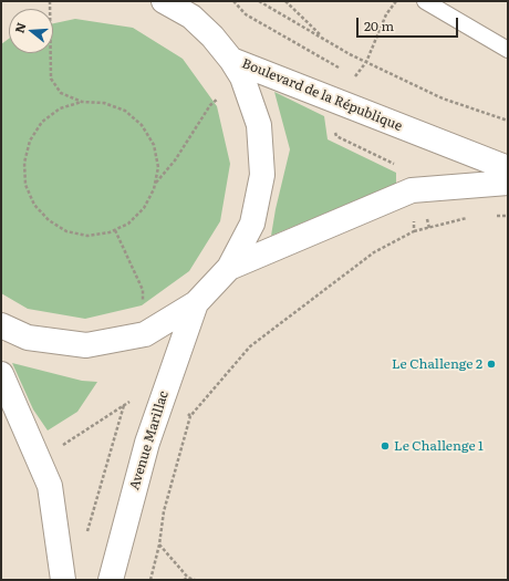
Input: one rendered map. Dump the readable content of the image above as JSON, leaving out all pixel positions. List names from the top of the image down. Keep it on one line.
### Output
{"streets":{"street":["Boulevard de la République","Avenue Marillac"]},"places":["Le Challenge 2","Le Challenge 1"],"scale_bar":"20 m","north":"left"}
